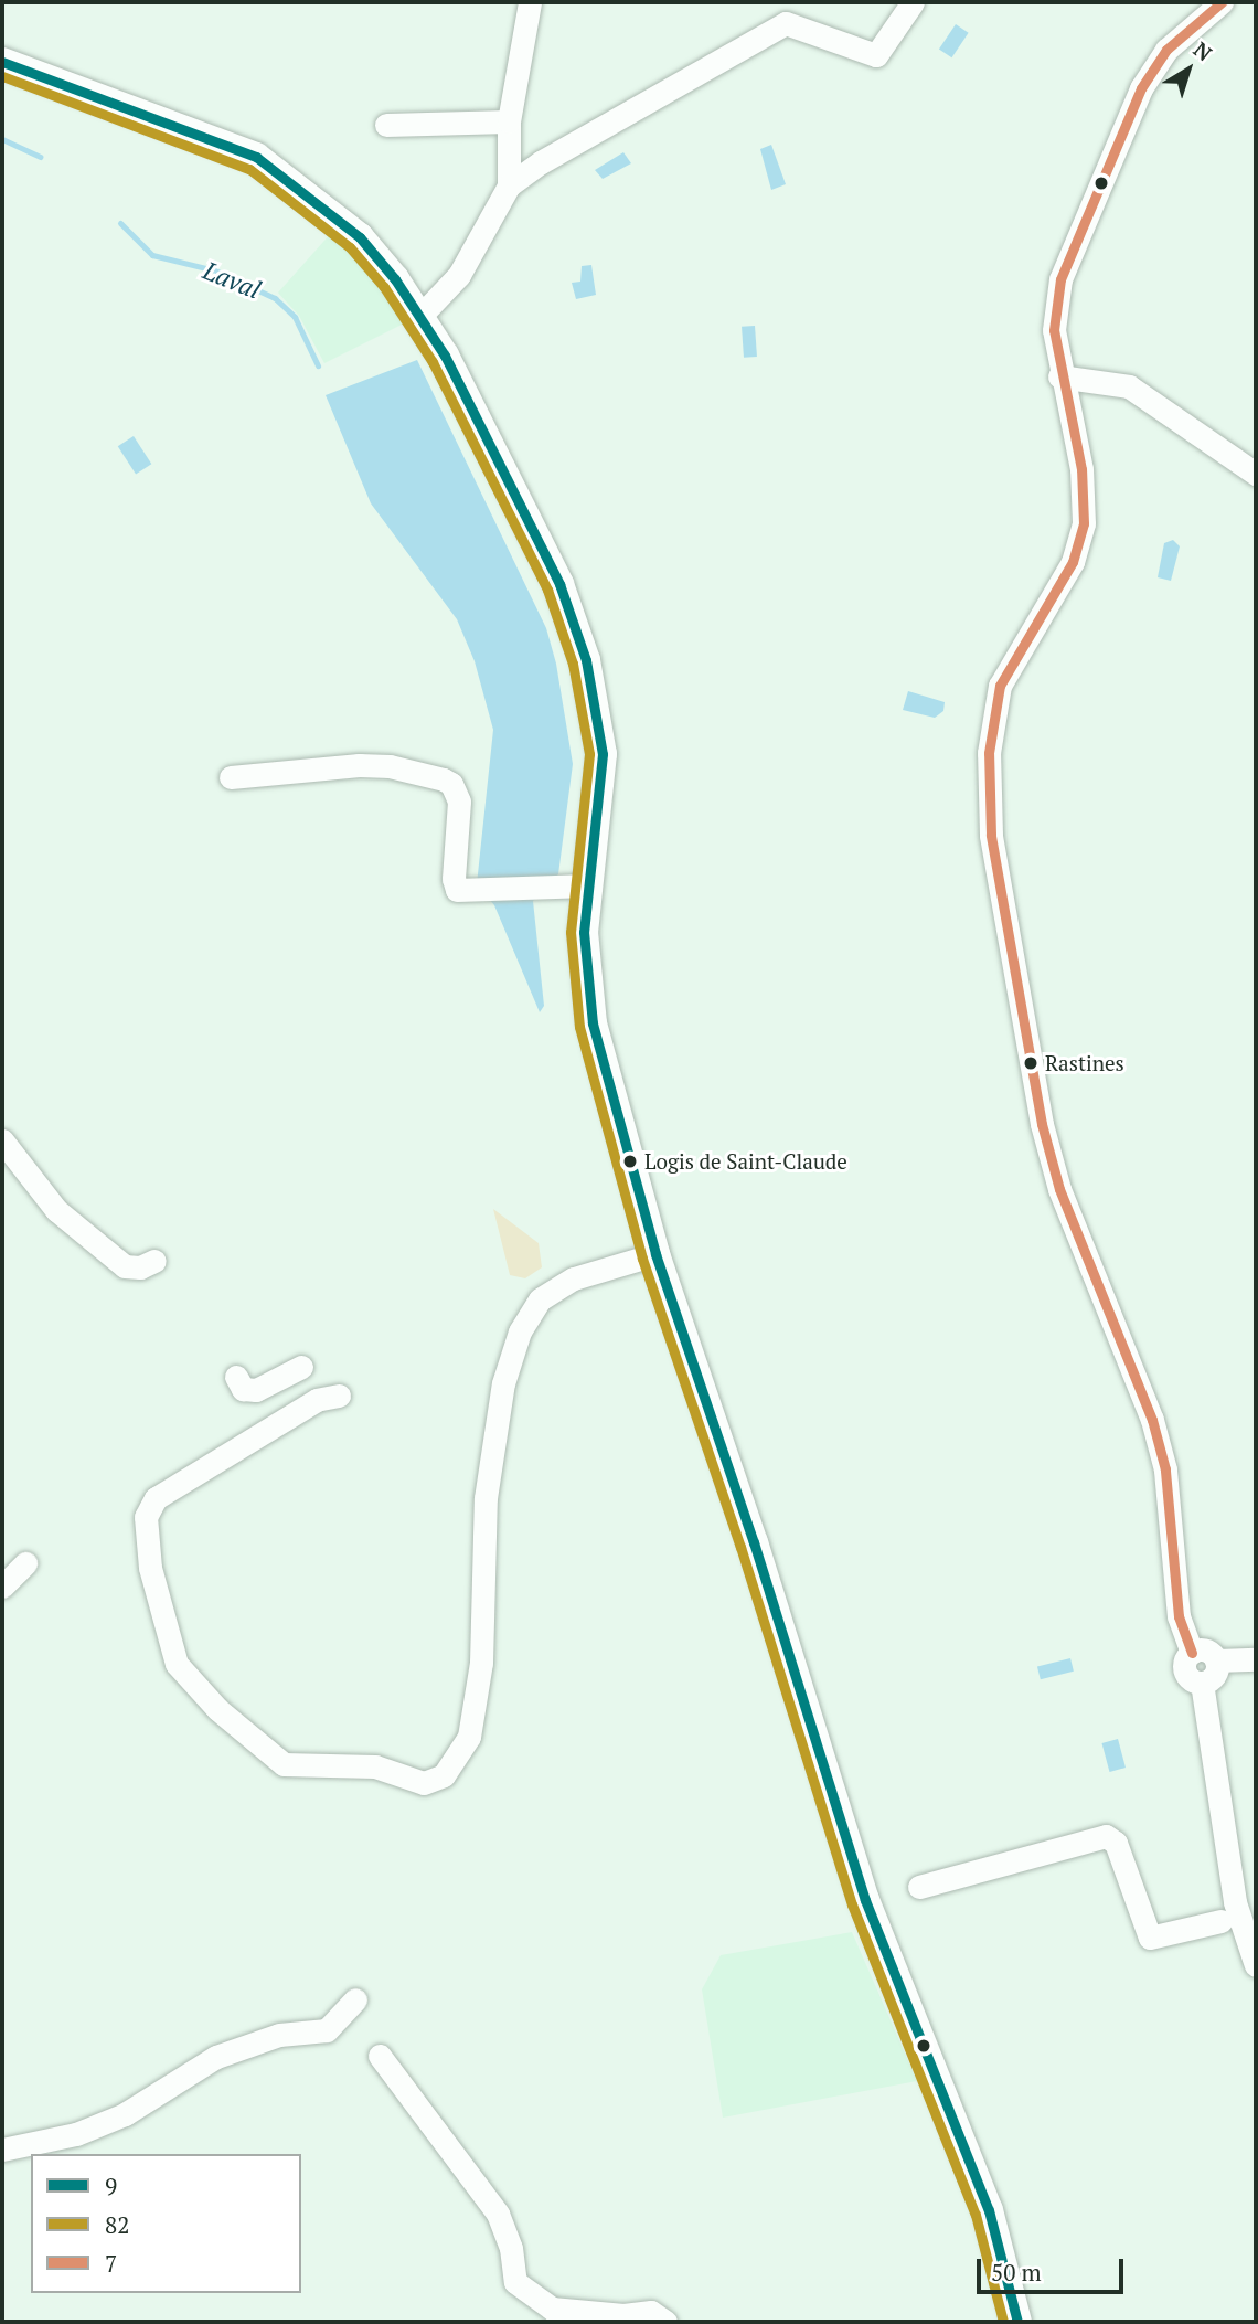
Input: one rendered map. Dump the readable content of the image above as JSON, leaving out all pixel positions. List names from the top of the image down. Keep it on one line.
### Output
{"water":["Laval"],"places":["Rastines","Logis de Saint-Claude"],"lines":["transit line 7","transit line 9","transit line 82"],"legend":["9","82","7"],"scale_bar":"50 m","north":"top right"}
